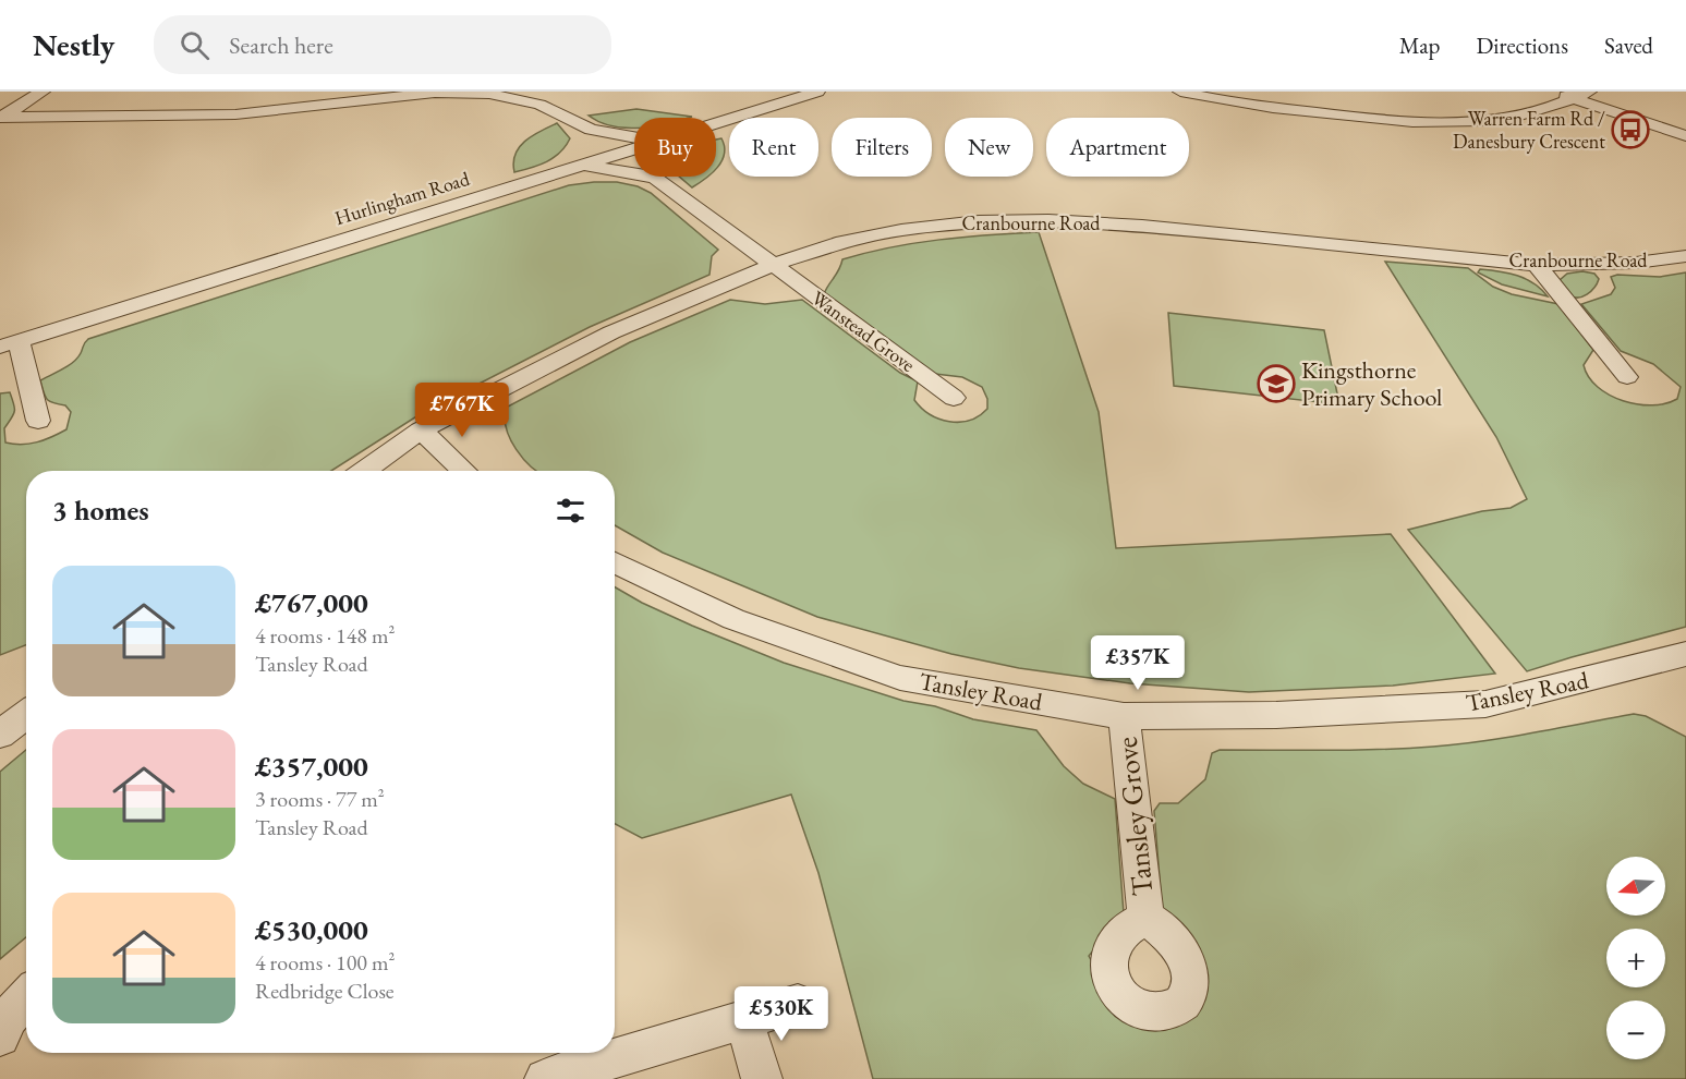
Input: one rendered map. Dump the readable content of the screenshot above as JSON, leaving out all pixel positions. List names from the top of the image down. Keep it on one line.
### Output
{"streets":{"street":["Hurlingham Road","Cranbourne Road","Wanstead Grove","Tansley Road","Tansley Grove"]},"crossings":[["Cranbourne Road","Wanstead Grove"],["Tansley Road","Tansley Grove"]],"places":{"bus stop":["Warren Farm Rd / Danesbury Crescent"],"school or university":["Kingsthorne Primary School"]},"north":"left","page":{"header":"Nestly","search":"Search here","nav":["Map","Directions","Saved"],"chip":["Buy","Rent","Filters","New","Apartment"],"price":["£767K","£357K","£530K"],"heading":"3 homes","list":[{"name":"£767,000","note":"4 rooms · 148 m² · Tansley Road"},{"name":"£357,000","note":"3 rooms · 77 m² · Tansley Road"},{"name":"£530,000","note":"4 rooms · 100 m² · Redbridge Close"}],"map_buttons":["+","−"]}}
